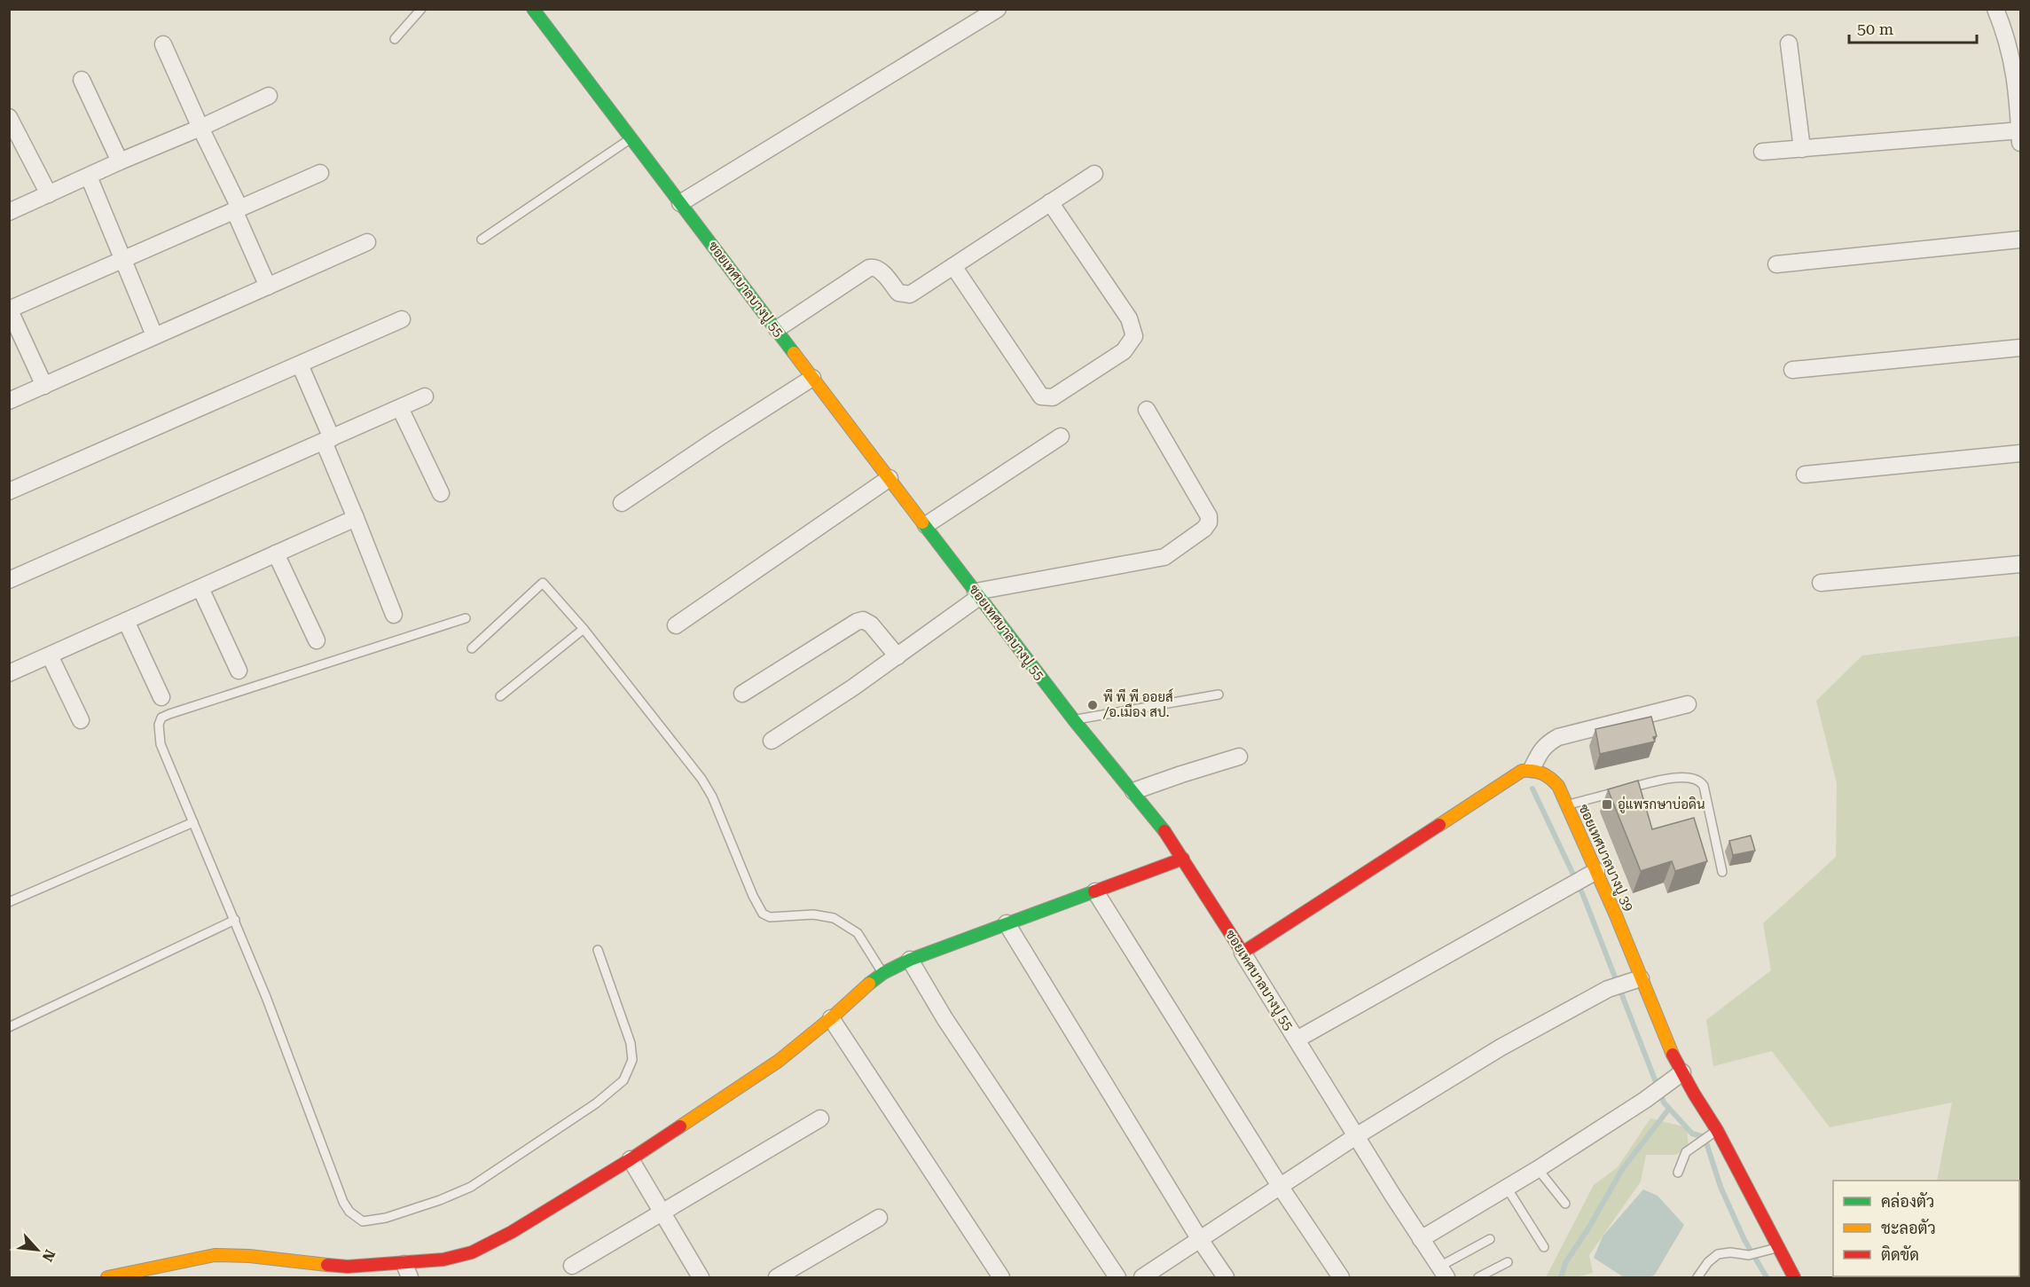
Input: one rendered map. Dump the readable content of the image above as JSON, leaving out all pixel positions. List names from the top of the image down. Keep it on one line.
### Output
{"streets":{"street":["ซอยเทศบาลบางปู 55","ซอยเทศบาลบางปู 39"]},"places":{"other":["พี พี พี ออยส์ /อ.เมือง สป."],"transit":["อู่แพรกษาบ่อดิน"]},"legend":["คล่องตัว","ชะลอตัว","ติดขัด"],"scale_bar":"50 m","north":"bottom right"}
